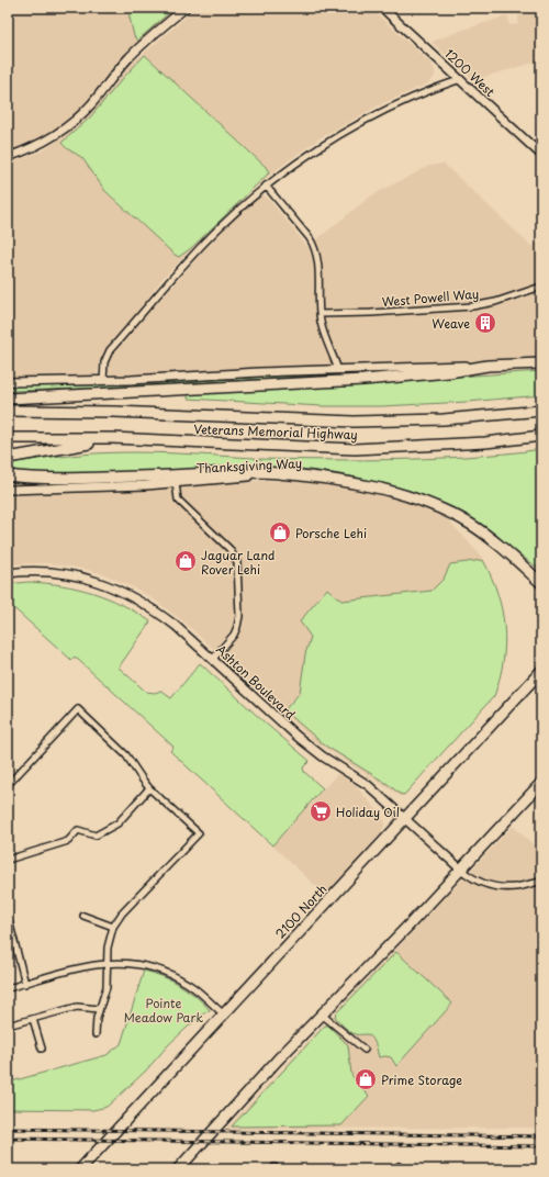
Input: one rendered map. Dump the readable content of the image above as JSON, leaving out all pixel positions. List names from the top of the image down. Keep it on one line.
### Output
{"streets":{"highway":["Veterans Memorial Highway","Thanksgiving Way","2100 North"],"main road":["1200 West","Ashton Boulevard"],"street":["West Powell Way"]},"crossings":[["Ashton Boulevard","2100 North"]],"parks":["Pointe Meadow Park"],"places":{"building":["Weave"],"shop":["Porsche Lehi","Jaguar Land Rover Lehi","Prime Storage"],"supermarket":["Holiday Oil"]}}
